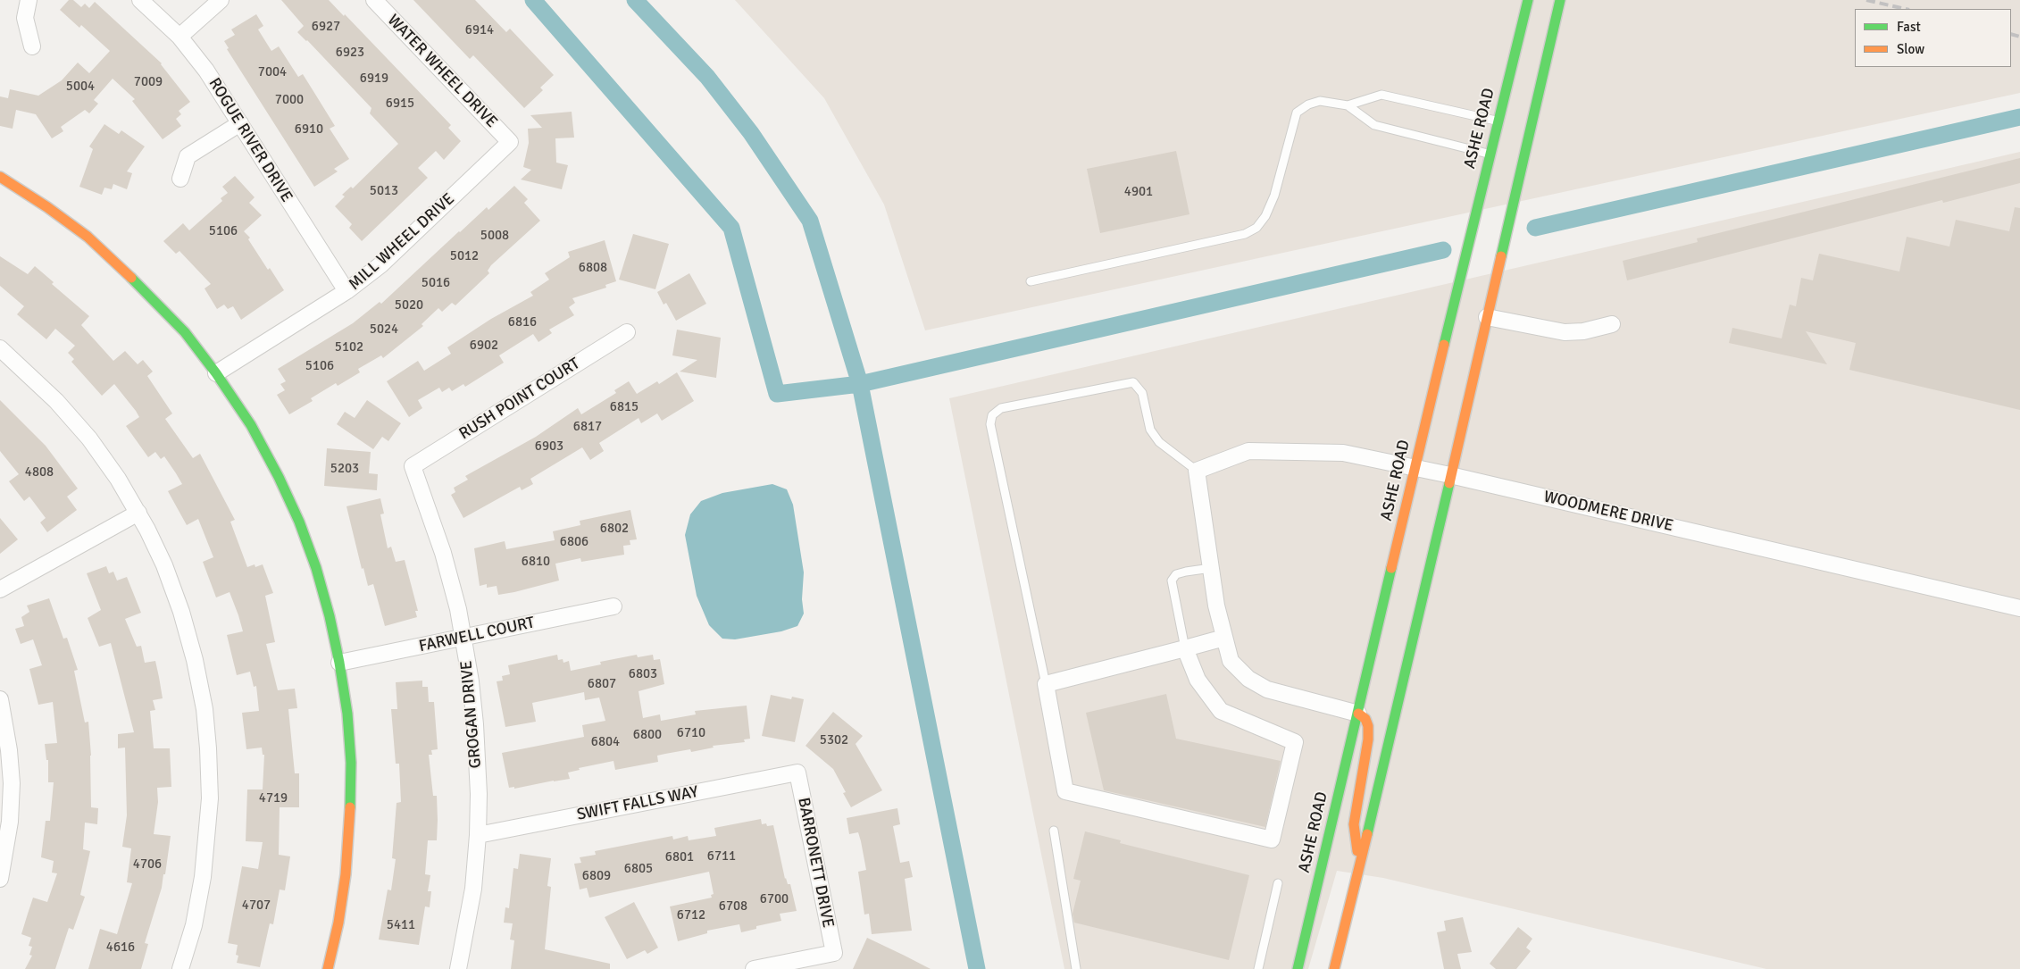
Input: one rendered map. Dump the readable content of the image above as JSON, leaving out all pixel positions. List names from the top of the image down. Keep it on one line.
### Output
{"streets":{"street":["WATER WHEEL DRIVE","ASHE ROAD","ROGUE RIVER DRIVE","MILL WHEEL DRIVE","RUSH POINT COURT","WOODMERE DRIVE","FARWELL COURT","GROGAN DRIVE","SWIFT FALLS WAY","BARRONETT DRIVE"]},"crossings":[["WATER WHEEL DRIVE","MILL WHEEL DRIVE"],["ASHE ROAD","WOODMERE DRIVE"],["ROGUE RIVER DRIVE","MILL WHEEL DRIVE"],["RUSH POINT COURT","GROGAN DRIVE"],["FARWELL COURT","GROGAN DRIVE"],["GROGAN DRIVE","SWIFT FALLS WAY"],["SWIFT FALLS WAY","BARRONETT DRIVE"]],"house_numbers":["6927","6914","6923","7004","6919","7009","5004","7000","6915","6910","5013","4901","5106","5008","5012","6808","5016","5020","6816","5024","6902","5102","5106","6815","6817","6903","5203","4808","6802","6806","6810","6803","6807","6710","6800","5302","6804","4719","6711","6801","4706","6805","6809","6700","4707","6708","6712","5411","4616"],"legend":["Fast","Slow"]}
